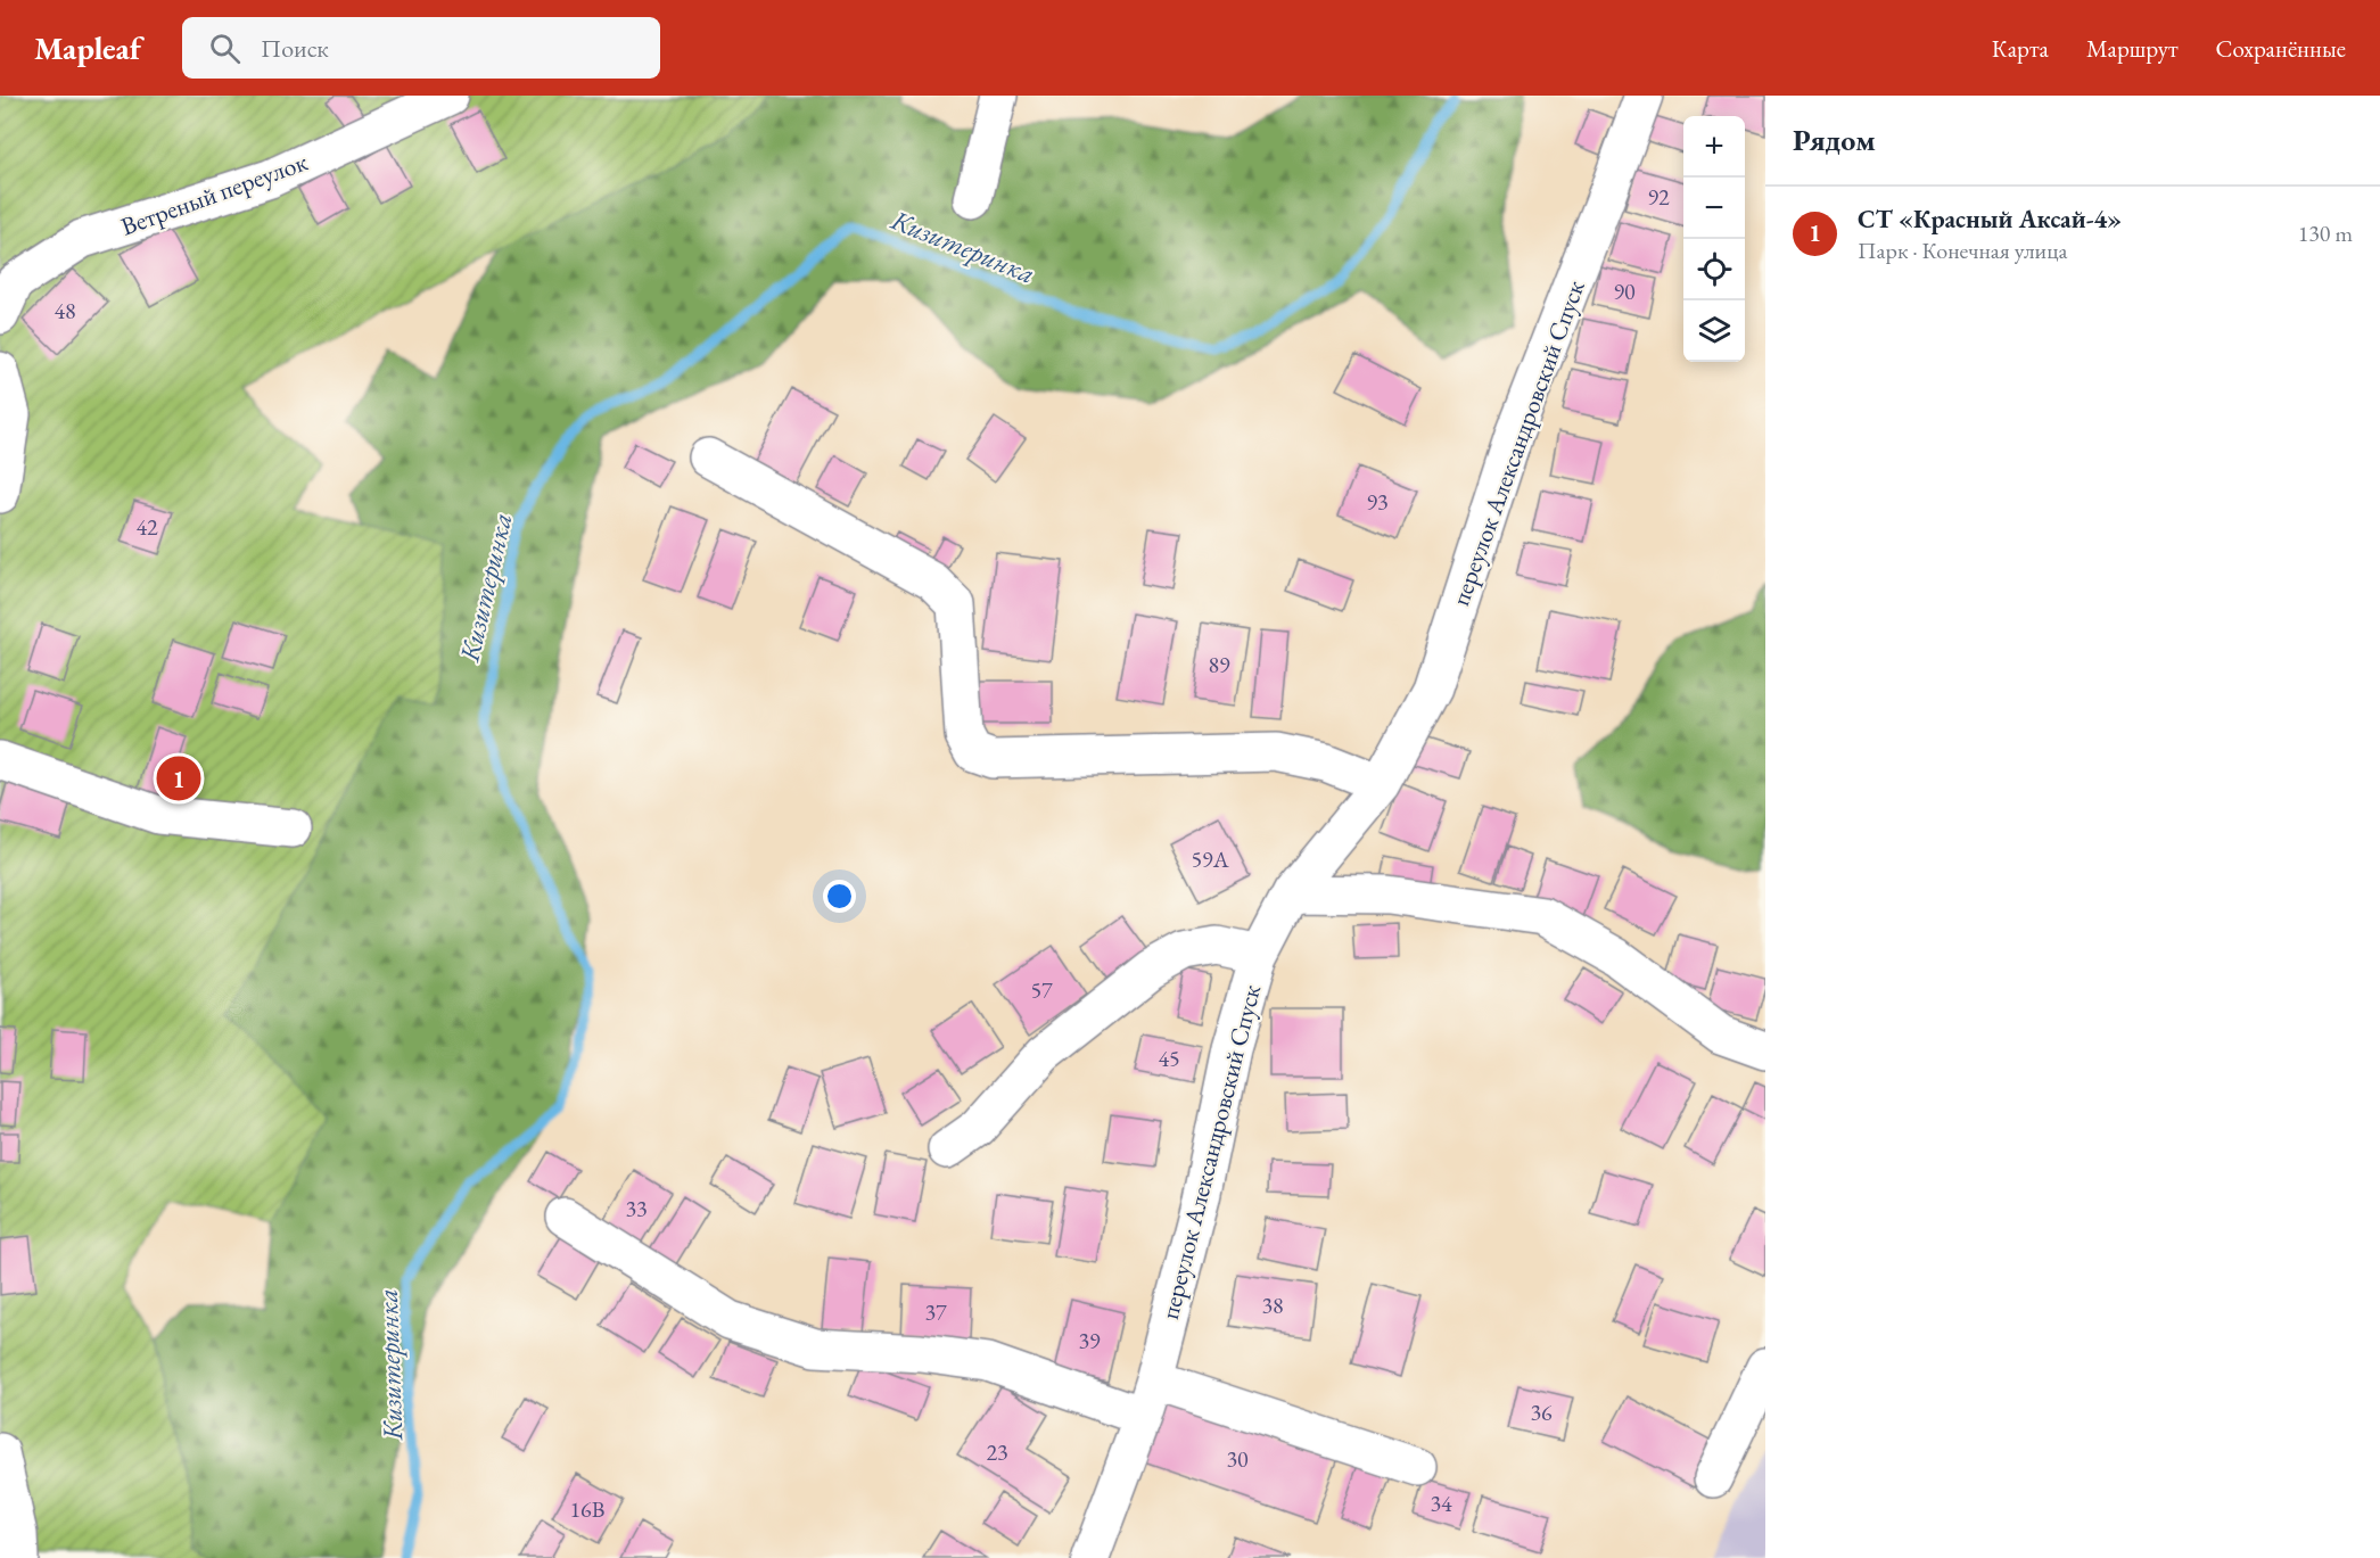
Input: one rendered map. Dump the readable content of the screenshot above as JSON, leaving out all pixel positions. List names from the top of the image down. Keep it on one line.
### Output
{"streets":{"street":["Ветреный переулок","переулок Александровский Спуск"]},"water":["Кизитеринка"],"house_numbers":["92","90","48","93","42","89","59А","57","45","33","38","37","39","36","23","30","34","16В"],"page":{"header":"Mapleaf","search":"Поиск","nav":["Карта","Маршрут","Сохранённые"],"heading":"Рядом","map_buttons":["+","−"],"list":[{"mark":"1","name":"СТ «Красный Аксай-4»","note":"Парк · Конечная улица","value":"130 m"}],"pins":"1"}}
